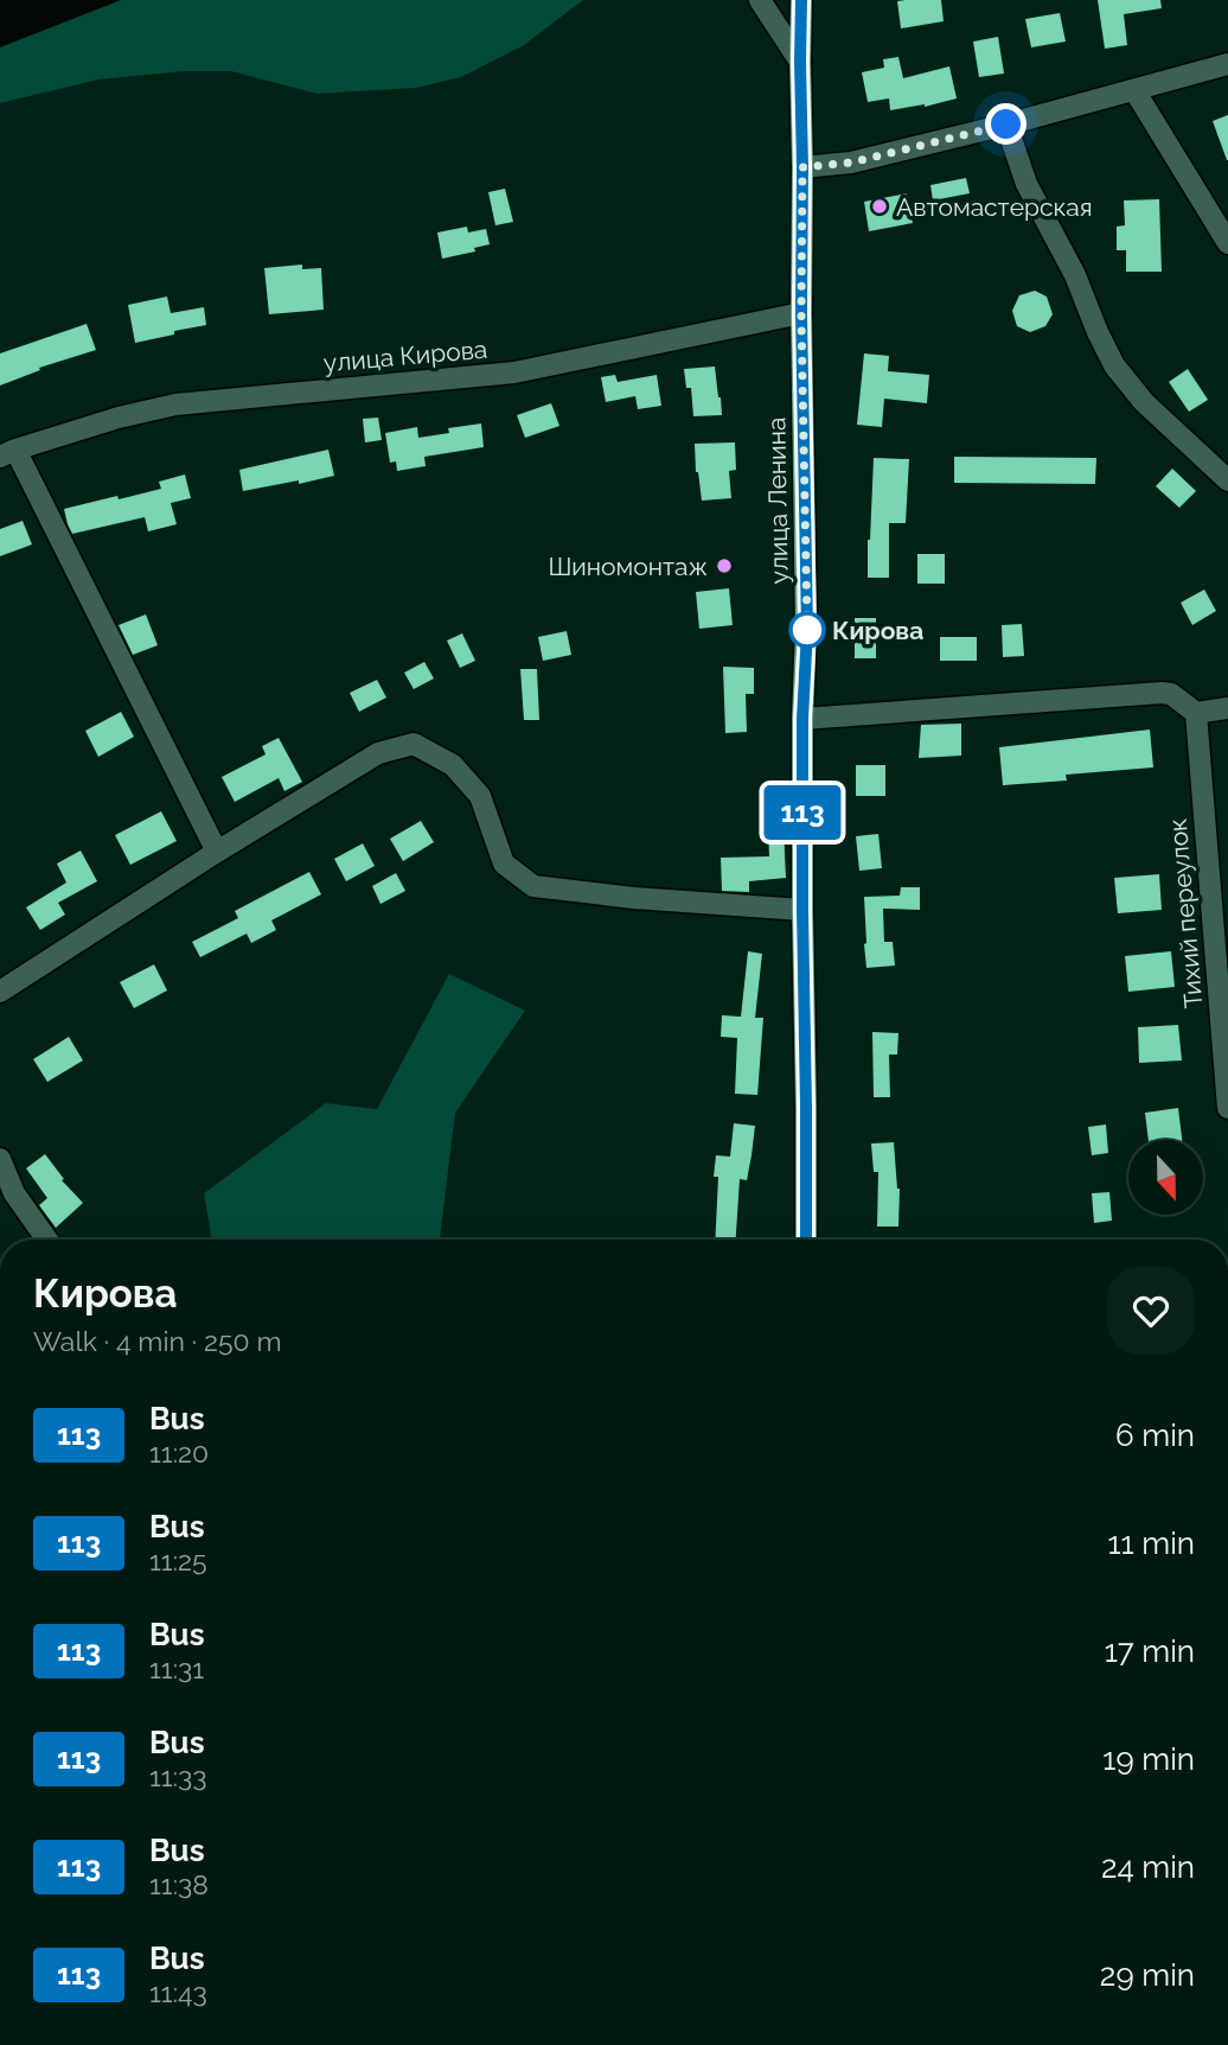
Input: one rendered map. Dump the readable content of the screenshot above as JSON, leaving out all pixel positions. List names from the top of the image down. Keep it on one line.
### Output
{"streets":{"main road":["улица Ленина"],"street":["улица Кирова","Тихий переулок"]},"crossings":[["улица Кирова","улица Ленина"]],"places":["Автомастерская","Шиномонтаж","Кирова"],"lines":["bus line 113"],"north":"bottom","page":{"on_map":"113","heading":["Кирова","Walk · 4 min · 250 m"],"list":[{"mark":"113","name":"Bus","note":"11:20","value":"6 min"},{"mark":"113","name":"Bus","note":"11:25","value":"11 min"},{"mark":"113","name":"Bus","note":"11:31","value":"17 min"},{"mark":"113","name":"Bus","note":"11:33","value":"19 min"},{"mark":"113","name":"Bus","note":"11:38","value":"24 min"},{"mark":"113","name":"Bus","note":"11:43","value":"29 min"}]}}
